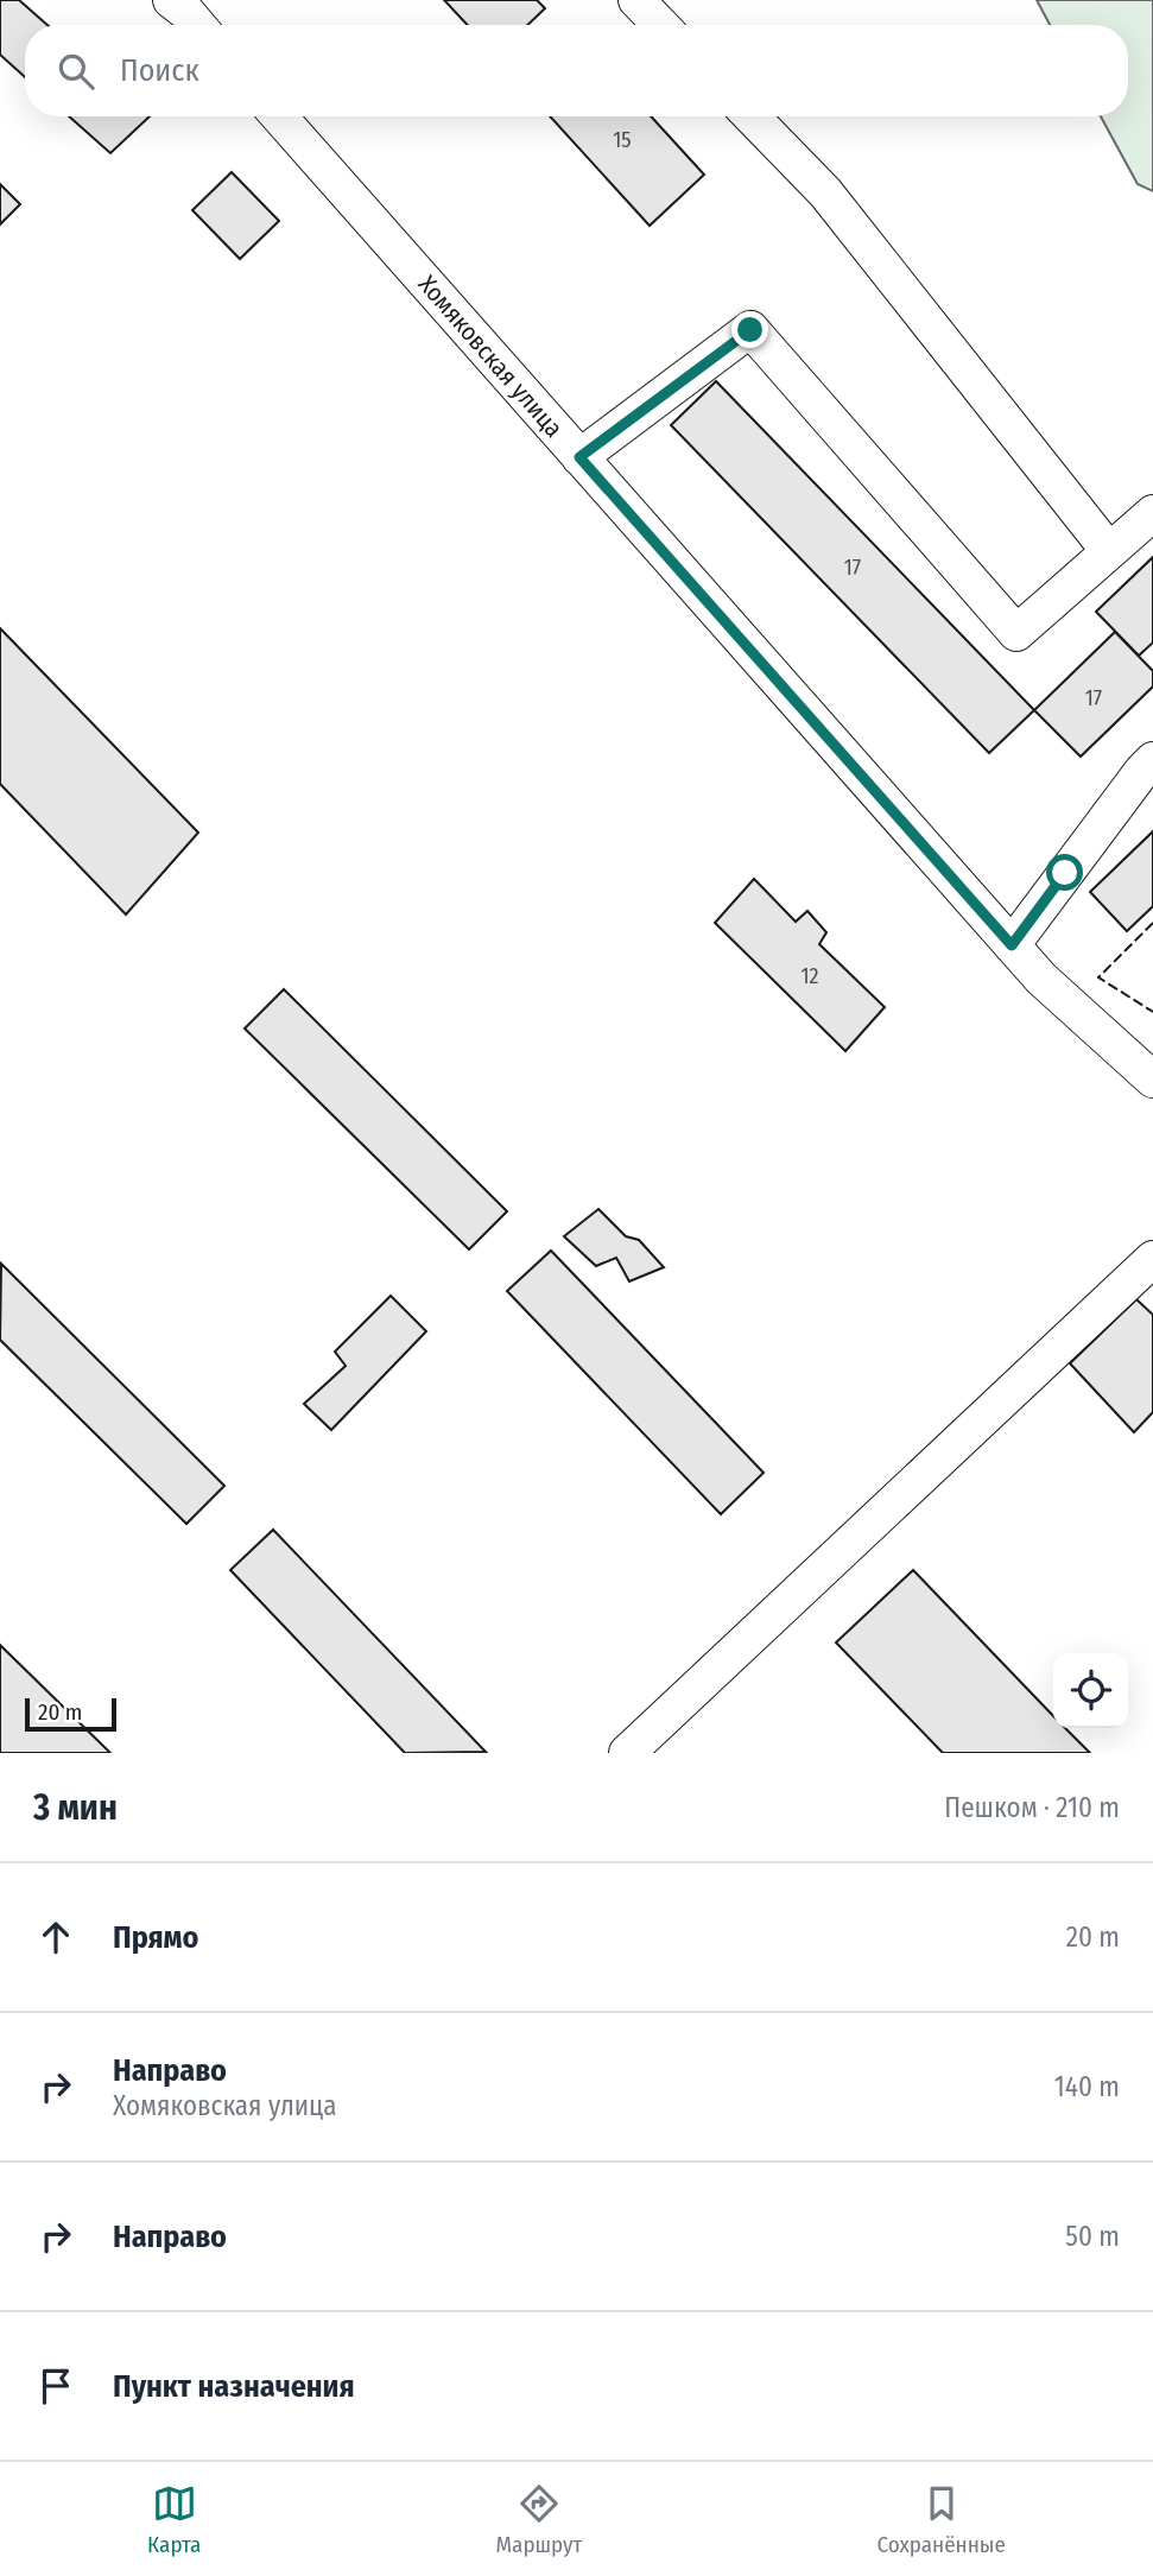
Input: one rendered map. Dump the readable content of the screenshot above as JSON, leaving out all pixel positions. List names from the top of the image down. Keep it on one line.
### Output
{"streets":{"street":["Хомяковская улица"]},"house_numbers":["15","17","17","12"],"scale_bar":"20 m","page":{"search":"Поиск","scale":"20 m","heading":["3 мин","Пешком · 210 m"],"list":[["Прямо","20 m"],["Направо","Хомяковская улица","140 m"],["Направо","50 m"],"Пункт назначения"],"nav":["Карта","Маршрут","Сохранённые"]}}
